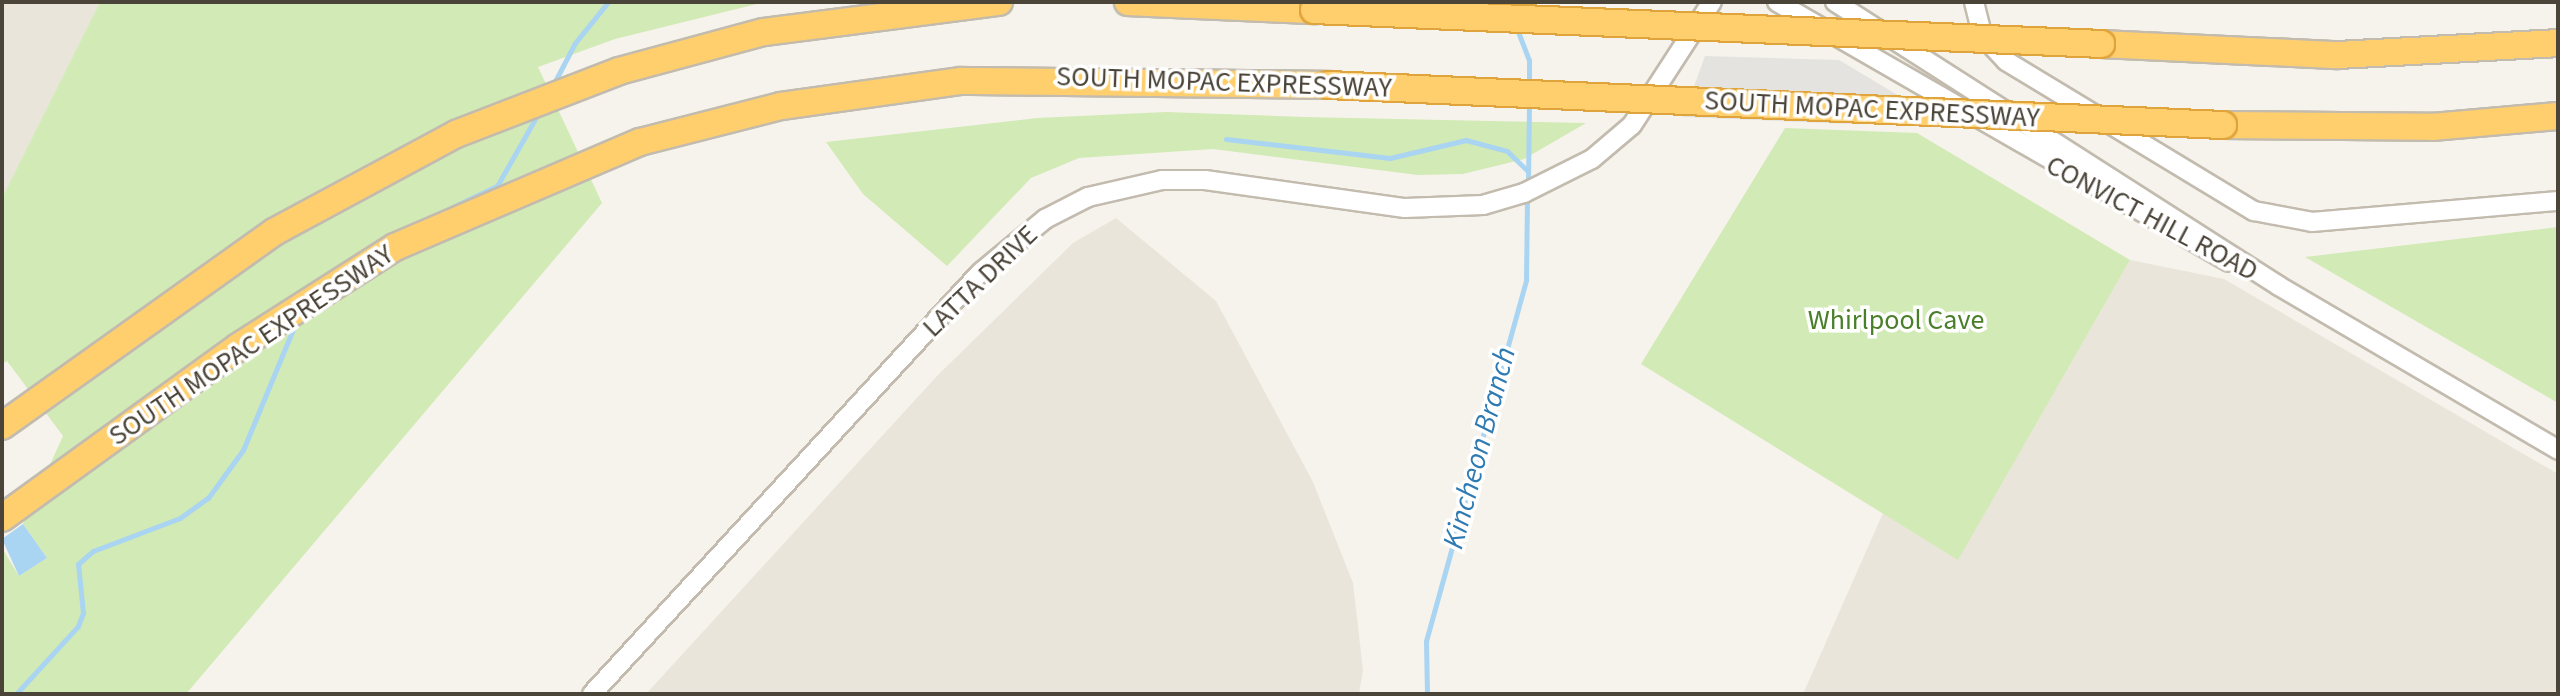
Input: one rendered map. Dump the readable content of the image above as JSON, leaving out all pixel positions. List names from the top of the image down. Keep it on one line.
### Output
{"streets":{"highway":["SOUTH MOPAC EXPRESSWAY"],"street":["CONVICT HILL ROAD","LATTA DRIVE"]},"water":["Kincheon Branch"],"parks":["Whirlpool Cave"]}
